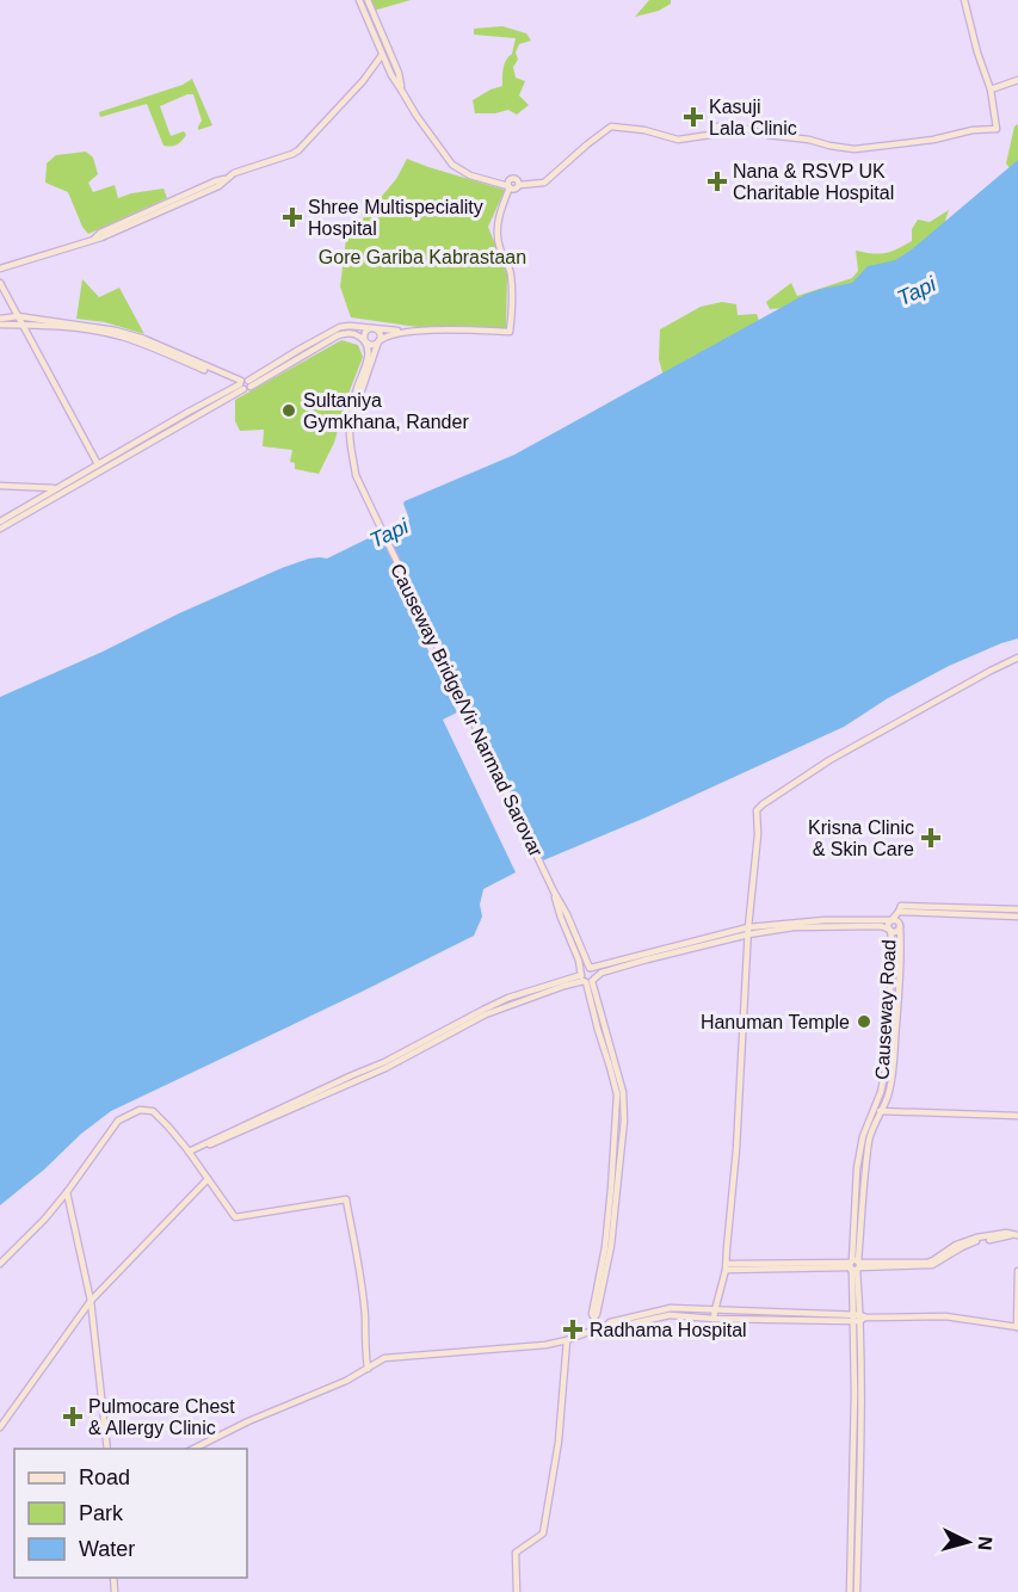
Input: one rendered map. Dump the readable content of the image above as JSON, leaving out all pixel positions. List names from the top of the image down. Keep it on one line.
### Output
{"streets":{"street":["Causeway Bridge/Vir Narmad Sarovar","Causeway Road"]},"water":["Tapi"],"parks":["Gore Gariba Kabrastaan"],"places":{"health":["Kasuji Lala Clinic","Nana & RSVP UK Charitable Hospital","Shree Multispeciality Hospital","Krisna Clinic & Skin Care","Radhama Hospital","Pulmocare Chest & Allergy Clinic"],"other":["Sultaniya Gymkhana, Rander","Hanuman Temple"]},"legend":["Road","Park","Water"],"north":"right"}
